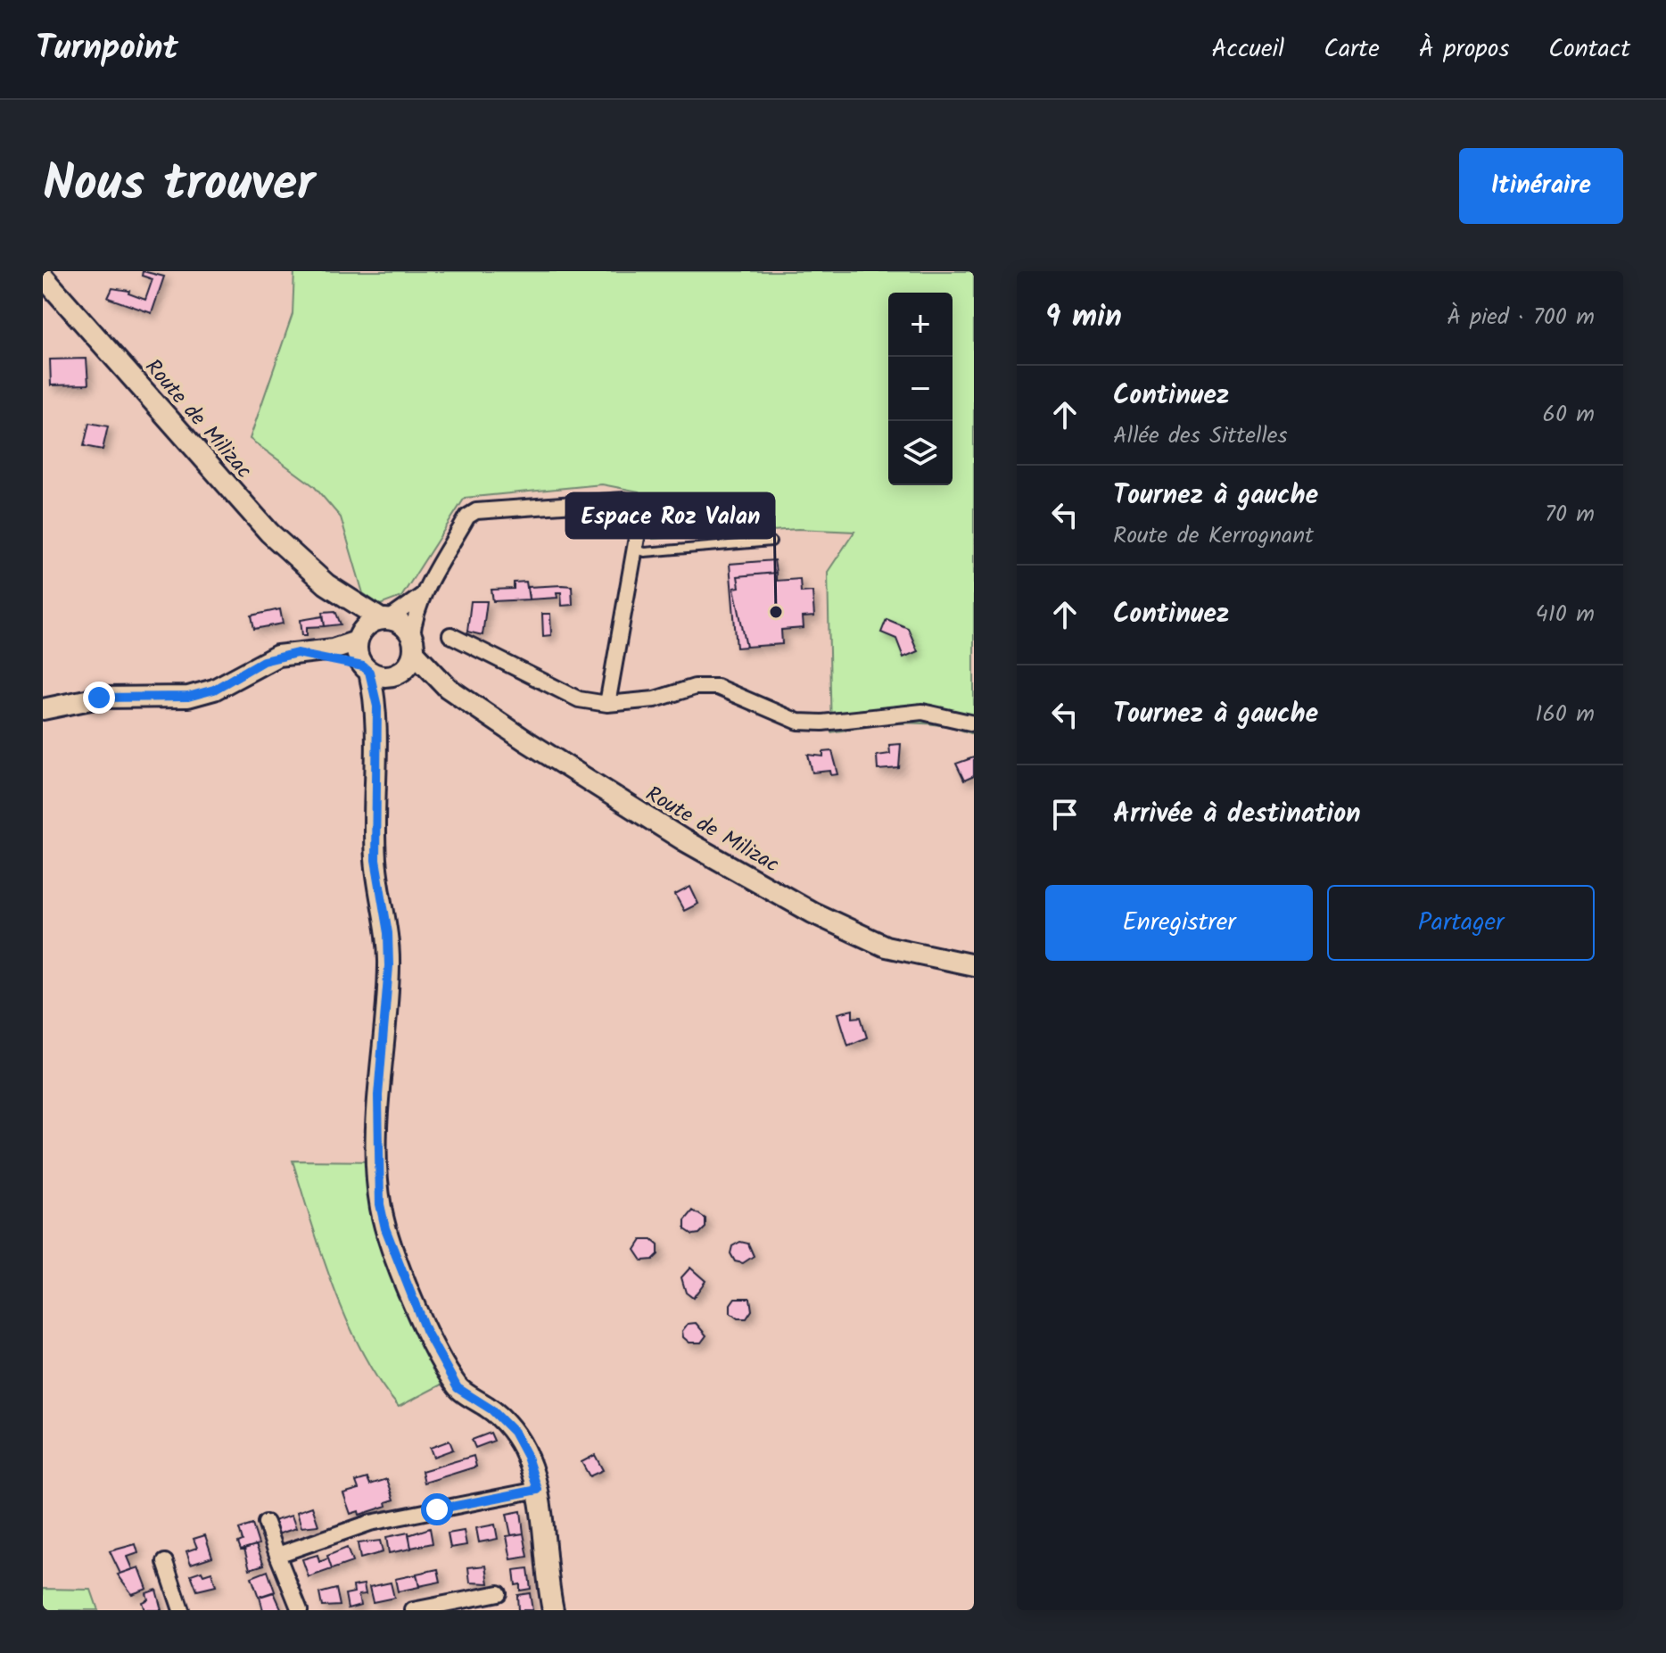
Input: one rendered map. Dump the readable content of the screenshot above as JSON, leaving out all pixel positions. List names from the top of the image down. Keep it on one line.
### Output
{"streets":{"street":["Route de Milizac"]},"places":["Espace Roz Valan"],"page":{"header":"Turnpoint","nav":["Accueil","Carte","À propos","Contact"],"title":"Nous trouver","buttons":["Itinéraire",["Enregistrer","Partager"]],"heading":["9 min","À pied · 700 m"],"map_buttons":["+","−"],"list":[["Continuez","Allée des Sittelles","60 m"],["Tournez à gauche","Route de Kerrognant","70 m"],["Continuez","410 m"],["Tournez à gauche","160 m"],"Arrivée à destination"]}}
